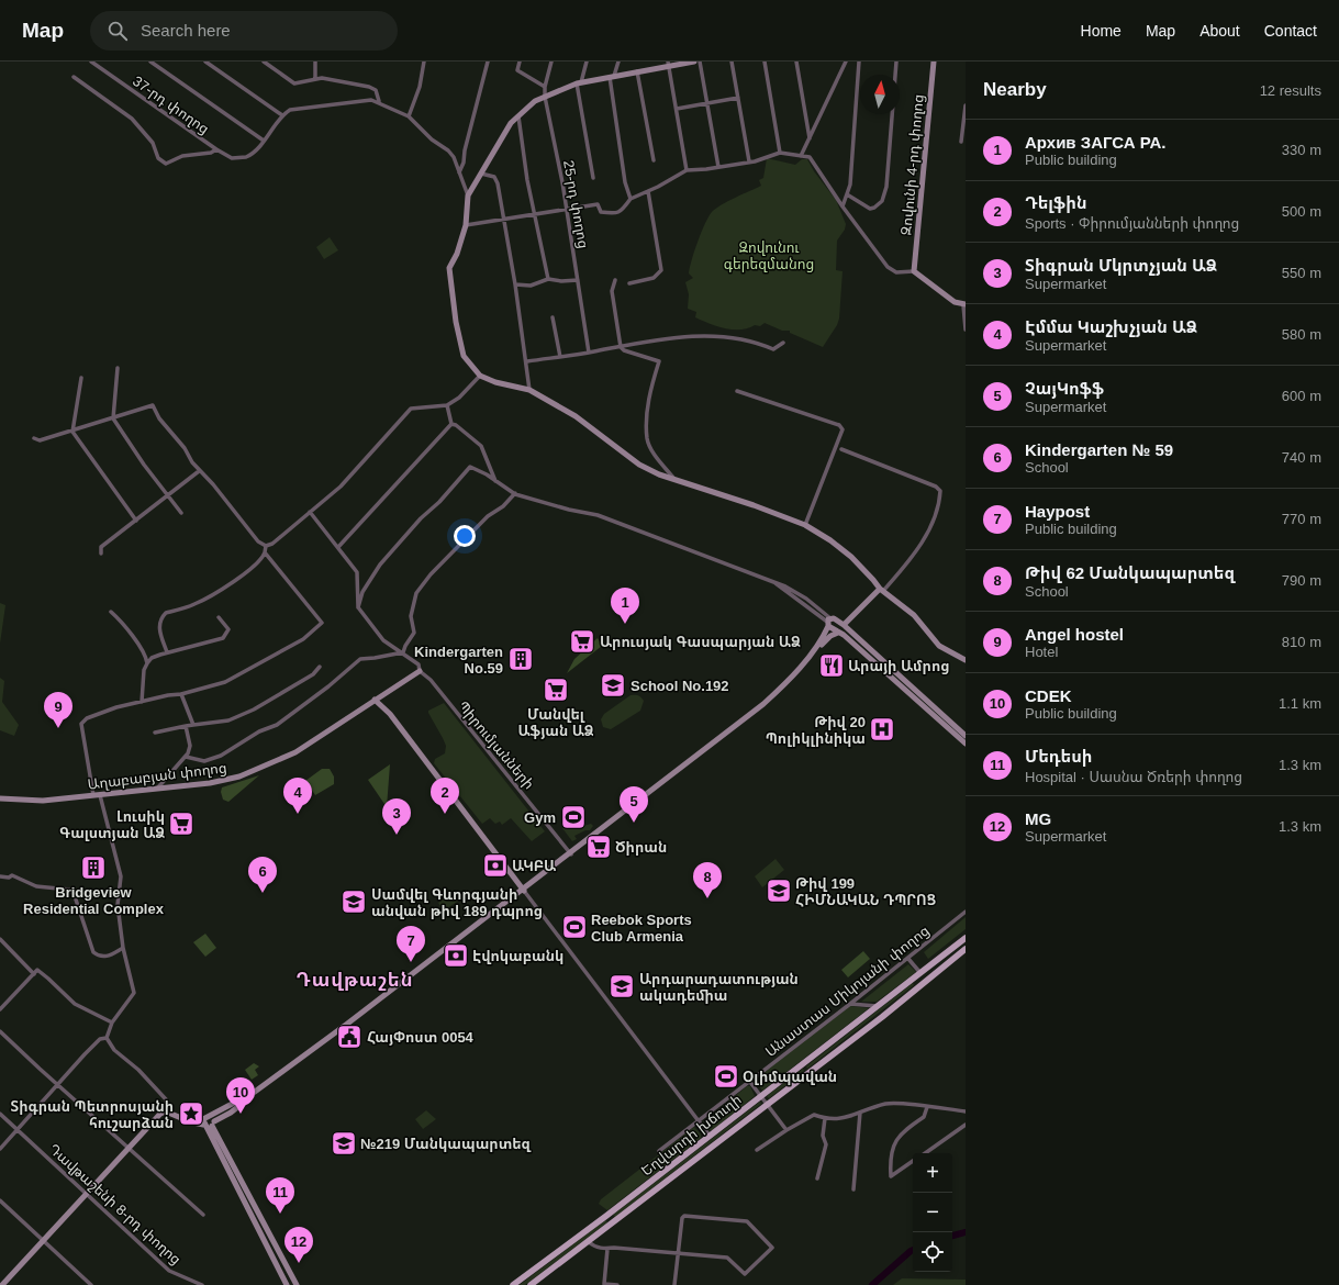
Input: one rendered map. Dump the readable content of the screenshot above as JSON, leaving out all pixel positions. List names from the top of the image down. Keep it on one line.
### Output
{"streets":{"main road":["Եղվարդի խճուղի"],"street":["37-րդ փողոց","Զովունի 4-րդ փողոց","25-րդ փողոց","Պիրումյանների","Աղաբաբյան փողոց","Անաստաս Միկոյանի փողոց","Դավթաշենի 8-րդ փողոց"]},"crossings":[["Պիրումյանների","Աղաբաբյան փողոց"]],"districts":["Դավթաշեն"],"parks":["Զովունու գերեզմանոց"],"places":{"supermarket":["Արուսյակ Գասպարյան ԱՁ","Մանվել Աֆյան ԱՁ","Լուսիկ Գալստյան ԱՁ","Ծիրան"],"building":["Kindergarten No.59","Bridgeview Residential Complex"],"restaurant":["Արայի Ամրոց"],"school or university":["School No.192","Թիվ 199 ՀԻՄՆԱԿԱՆ ԴՊՐՈՑ","Սամվել Գևորգյանի անվան թիվ 189 դպրոց","Արդարադատության ակադեմիա","№219 Մանկապարտեզ"],"hospital":["Թիվ 20 Պոլիկլինիկա"],"sports":["Gym","Reebok Sports Club Armenia","Օլիմպավան"],"bank":["ԱԿԲԱ","Էվոկաբանկ"],"public building":["ՀայՓոստ 0054"],"place":["Տիգրան Պետրոսյանի հուշարձան"]},"north":"top","page":{"header":"Map","search":"Search here","nav":["Home","Map","About","Contact"],"heading":["Nearby","12 results"],"list":[{"mark":"1","name":"Архив ЗАГСА РА.","note":"Public building","value":"330 m"},{"mark":"2","name":"Դելֆին","note":"Sports · Փիրումյանների փողոց","value":"500 m"},{"mark":"3","name":"Տիգրան Մկրտչյան ԱՁ","note":"Supermarket","value":"550 m"},{"mark":"4","name":"Էմմա Կաշխչյան ԱՁ","note":"Supermarket","value":"580 m"},{"mark":"5","name":"ՉայԿոֆֆ","note":"Supermarket","value":"600 m"},{"mark":"6","name":"Kindergarten № 59","note":"School","value":"740 m"},{"mark":"7","name":"Haypost","note":"Public building","value":"770 m"},{"mark":"8","name":"Թիվ 62 Մանկապարտեզ","note":"School","value":"790 m"},{"mark":"9","name":"Angel hostel","note":"Hotel","value":"810 m"},{"mark":"10","name":"CDEK","note":"Public building","value":"1.1 km"},{"mark":"11","name":"Մեդեսի","note":"Hospital · Սասնա Ծռերի փողոց","value":"1.3 km"},{"mark":"12","name":"MG","note":"Supermarket","value":"1.3 km"}],"pins":["1","9","2","4","5","3","6","8","7","10","11","12"],"map_buttons":["+","−"]}}
